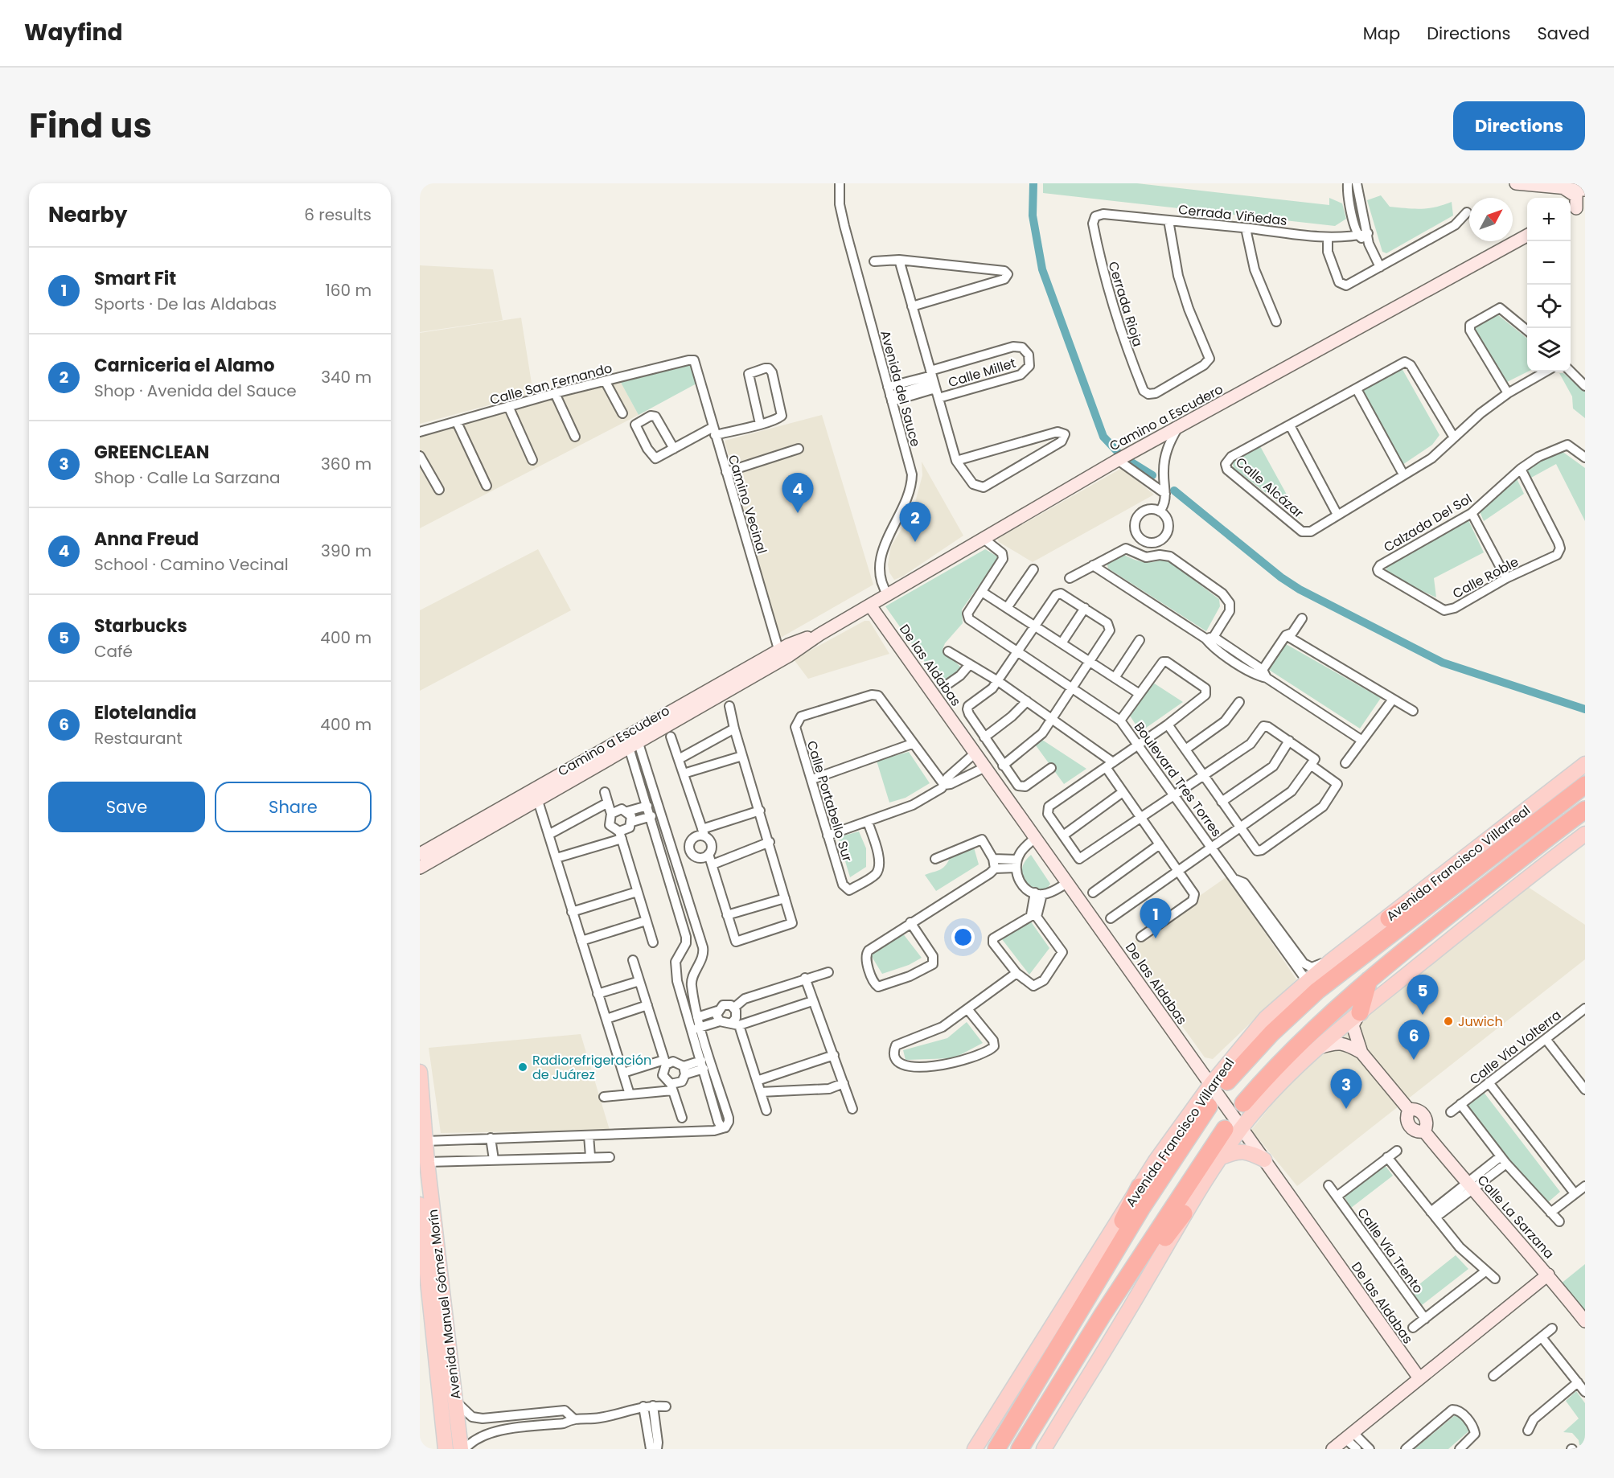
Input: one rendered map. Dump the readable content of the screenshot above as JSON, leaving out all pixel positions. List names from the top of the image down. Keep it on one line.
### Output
{"streets":{"highway":["Avenida Francisco Villarreal"],"main road":["Avenida Manuel Gómez Morín"],"street":["Cerrada Viñedas","Cerrada Rioja","Calle Millet","Calle San Fernando","Avenida del Sauce","Camino a Escudero","Calle Alcázar","Camino Vecinal","Calzada Del Sol","Calle Roble","De las Aldabas","Boulevard Tres Torres","Calle Portabello Sur","Calle Vía Volterra","Calle La Sarzana","Calle Vía Trento"]},"crossings":[["Cerrada Viñedas","Cerrada Rioja"],["Calle San Fernando","Camino Vecinal"],["Avenida del Sauce","Camino a Escudero"],["Camino a Escudero","Camino Vecinal"],["Camino a Escudero","De las Aldabas"],["Calzada Del Sol","Calle Roble"],["De las Aldabas","Avenida Francisco Villarreal"],["Boulevard Tres Torres","Avenida Francisco Villarreal"]],"places":["Juwich","Radiorefrigeración de Juárez"],"north":"top right","page":{"header":"Wayfind","nav":["Map","Directions","Saved"],"title":"Find us","buttons":["Directions",["Save","Share"]],"heading":["Nearby","6 results"],"map_buttons":["+","−"],"list":[{"mark":"1","name":"Smart Fit","note":"Sports · De las Aldabas","value":"160 m"},{"mark":"2","name":"Carniceria el Alamo","note":"Shop · Avenida del Sauce","value":"340 m"},{"mark":"3","name":"GREENCLEAN","note":"Shop · Calle La Sarzana","value":"360 m"},{"mark":"4","name":"Anna Freud","note":"School · Camino Vecinal","value":"390 m"},{"mark":"5","name":"Starbucks","note":"Café","value":"400 m"},{"mark":"6","name":"Elotelandia","note":"Restaurant","value":"400 m"}],"pins":["4","2","1","5","6","3"]}}
